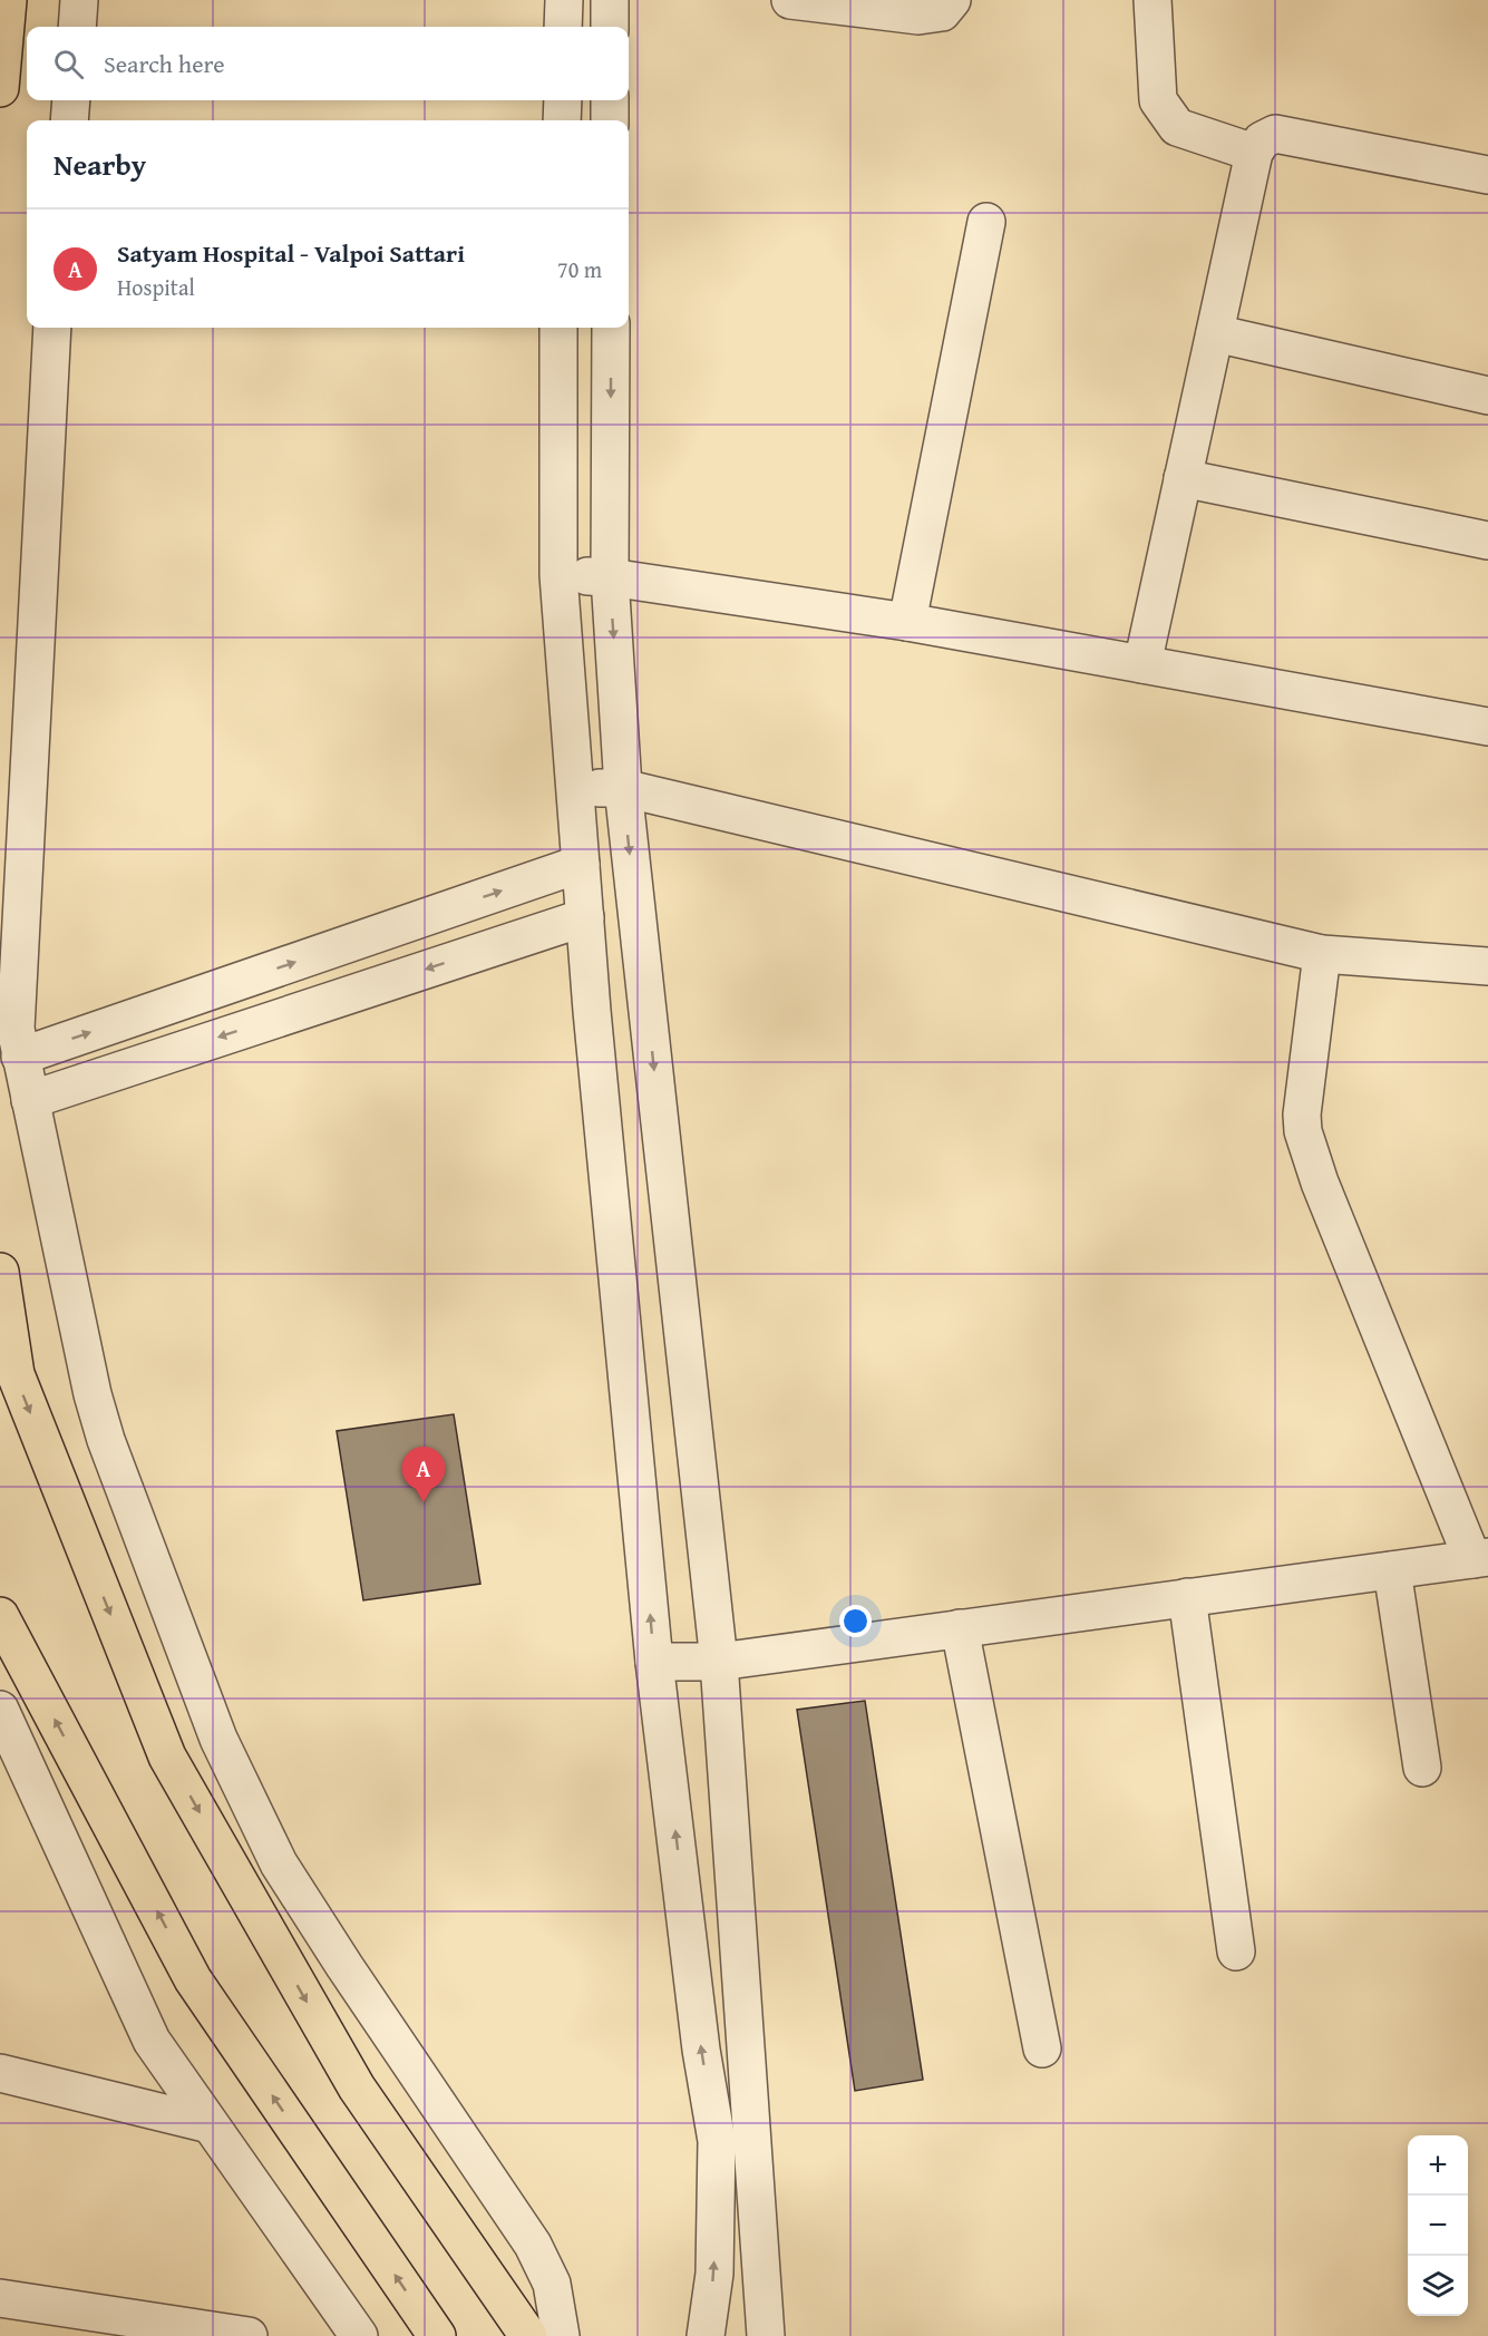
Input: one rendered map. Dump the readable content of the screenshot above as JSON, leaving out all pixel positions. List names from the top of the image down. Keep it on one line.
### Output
{"page":{"search":"Search here","heading":"Nearby","list":[{"mark":"A","name":"Satyam Hospital - Valpoi Sattari","note":"Hospital","value":"70 m"}],"pins":"A","map_buttons":["+","−"]}}
